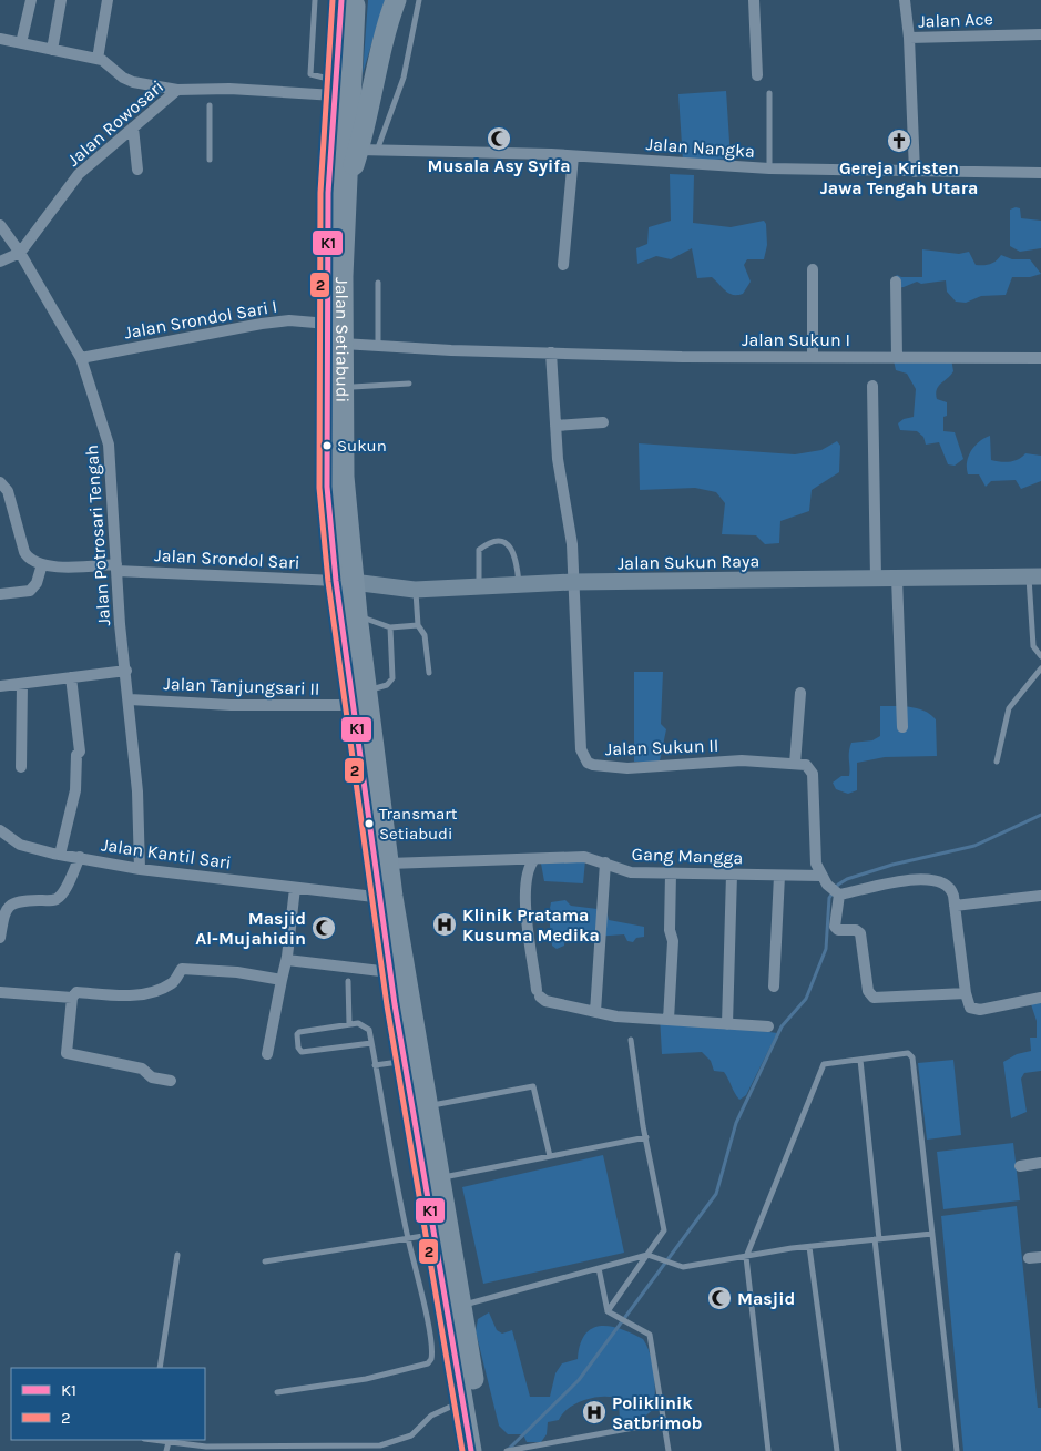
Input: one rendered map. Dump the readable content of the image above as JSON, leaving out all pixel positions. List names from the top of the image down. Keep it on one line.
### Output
{"streets":{"highway":["Jalan Setiabudi"],"street":["Jalan Ace","Jalan Rowosari","Jalan Nangka","Jalan Srondol Sari I","Jalan Sukun I","Jalan Potrosari Tengah","Jalan Srondol Sari","Jalan Sukun Raya","Jalan Tanjungsari II","Jalan Sukun II","Jalan Kantil Sari","Gang Mangga"]},"crossings":[["Jalan Rowosari","Jalan Setiabudi"],["Jalan Rowosari","Jalan Potrosari Tengah"],["Jalan Srondol Sari I","Jalan Setiabudi"],["Jalan Srondol Sari I","Jalan Potrosari Tengah"],["Jalan Sukun I","Jalan Setiabudi"],["Jalan Setiabudi","Jalan Srondol Sari"],["Jalan Setiabudi","Jalan Sukun Raya"],["Jalan Potrosari Tengah","Jalan Srondol Sari"],["Jalan Potrosari Tengah","Jalan Tanjungsari II"],["Jalan Potrosari Tengah","Jalan Kantil Sari"],["Jalan Srondol Sari","Jalan Sukun Raya"],["Jalan Sukun Raya","Jalan Sukun II"]],"places":{"mosque":["Musala Asy Syifa","Masjid Al-Mujahidin","Masjid"],"church":["Gereja Kristen Jawa Tengah Utara"],"other":["Sukun","Transmart Setiabudi"],"hospital":["Klinik Pratama Kusuma Medika","Poliklinik Satbrimob"]},"lines":["transit line K1","transit line 2"],"legend":["K1","2"]}
